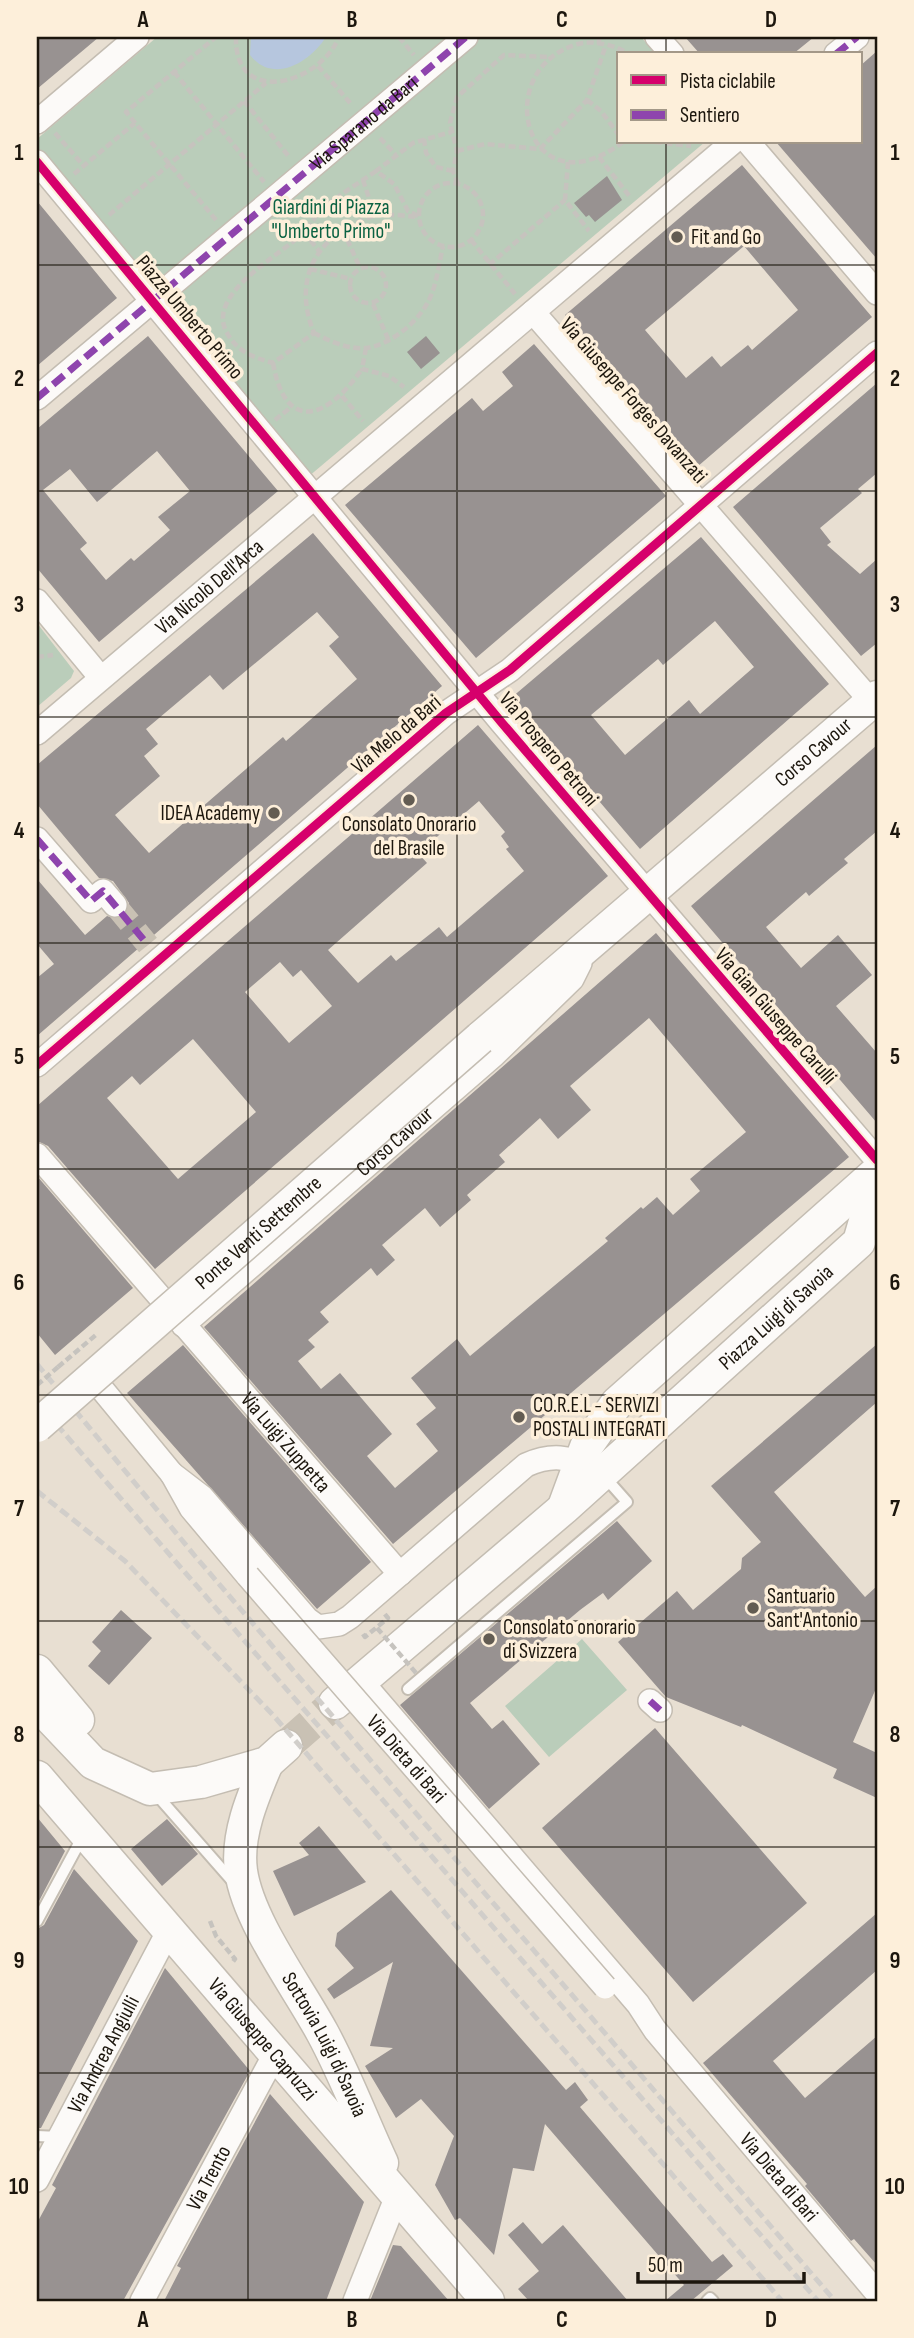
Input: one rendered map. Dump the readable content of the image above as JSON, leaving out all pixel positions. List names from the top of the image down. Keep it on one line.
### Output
{"streets":{"main road":["Corso Cavour","Ponte Venti Settembre","Piazza Luigi di Savoia","Via Giuseppe Capruzzi","Sottovia Luigi di Savoia"],"street":["Via Sparano da Bari","Piazza Umberto Primo","Via Giuseppe Forges Davanzati","Via Nicolò Dell'Arca","Via Melo da Bari","Via Prospero Petroni","Via Gian Giuseppe Carulli","Via Luigi Zuppetta","Via Dieta di Bari","Via Andrea Angiulli","Via Trento"]},"crossings":[["Via Sparano da Bari","Piazza Umberto Primo"],["Piazza Umberto Primo","Via Nicolò Dell'Arca"],["Piazza Umberto Primo","Via Prospero Petroni"],["Via Giuseppe Forges Davanzati","Via Melo da Bari"],["Via Giuseppe Forges Davanzati","Corso Cavour"],["Via Nicolò Dell'Arca","Via Prospero Petroni"],["Via Melo da Bari","Via Prospero Petroni"],["Via Prospero Petroni","Corso Cavour"],["Via Prospero Petroni","Via Gian Giuseppe Carulli"],["Corso Cavour","Via Gian Giuseppe Carulli"],["Corso Cavour","Ponte Venti Settembre"],["Corso Cavour","Via Luigi Zuppetta"],["Corso Cavour","Via Dieta di Bari"],["Piazza Luigi di Savoia","Via Dieta di Bari"],["Via Luigi Zuppetta","Via Dieta di Bari"],["Via Giuseppe Capruzzi","Sottovia Luigi di Savoia"],["Via Giuseppe Capruzzi","Via Andrea Angiulli"],["Via Giuseppe Capruzzi","Via Trento"]],"parks":["Giardini di Piazza \"Umberto Primo\""],"places":["Fit and Go","Consolato Onorario del Brasile","IDEA Academy","CO.R.E.L - SERVIZI POSTALI INTEGRATI","Santuario Sant'Antonio","Consolato onorario di Svizzera"],"legend":["Pista ciclabile","Sentiero"],"scale_bar":"50 m","grid":{"columns":["A","B","C","D"],"rows":["1","2","3","4","5","6","7","8","9","10"]}}
